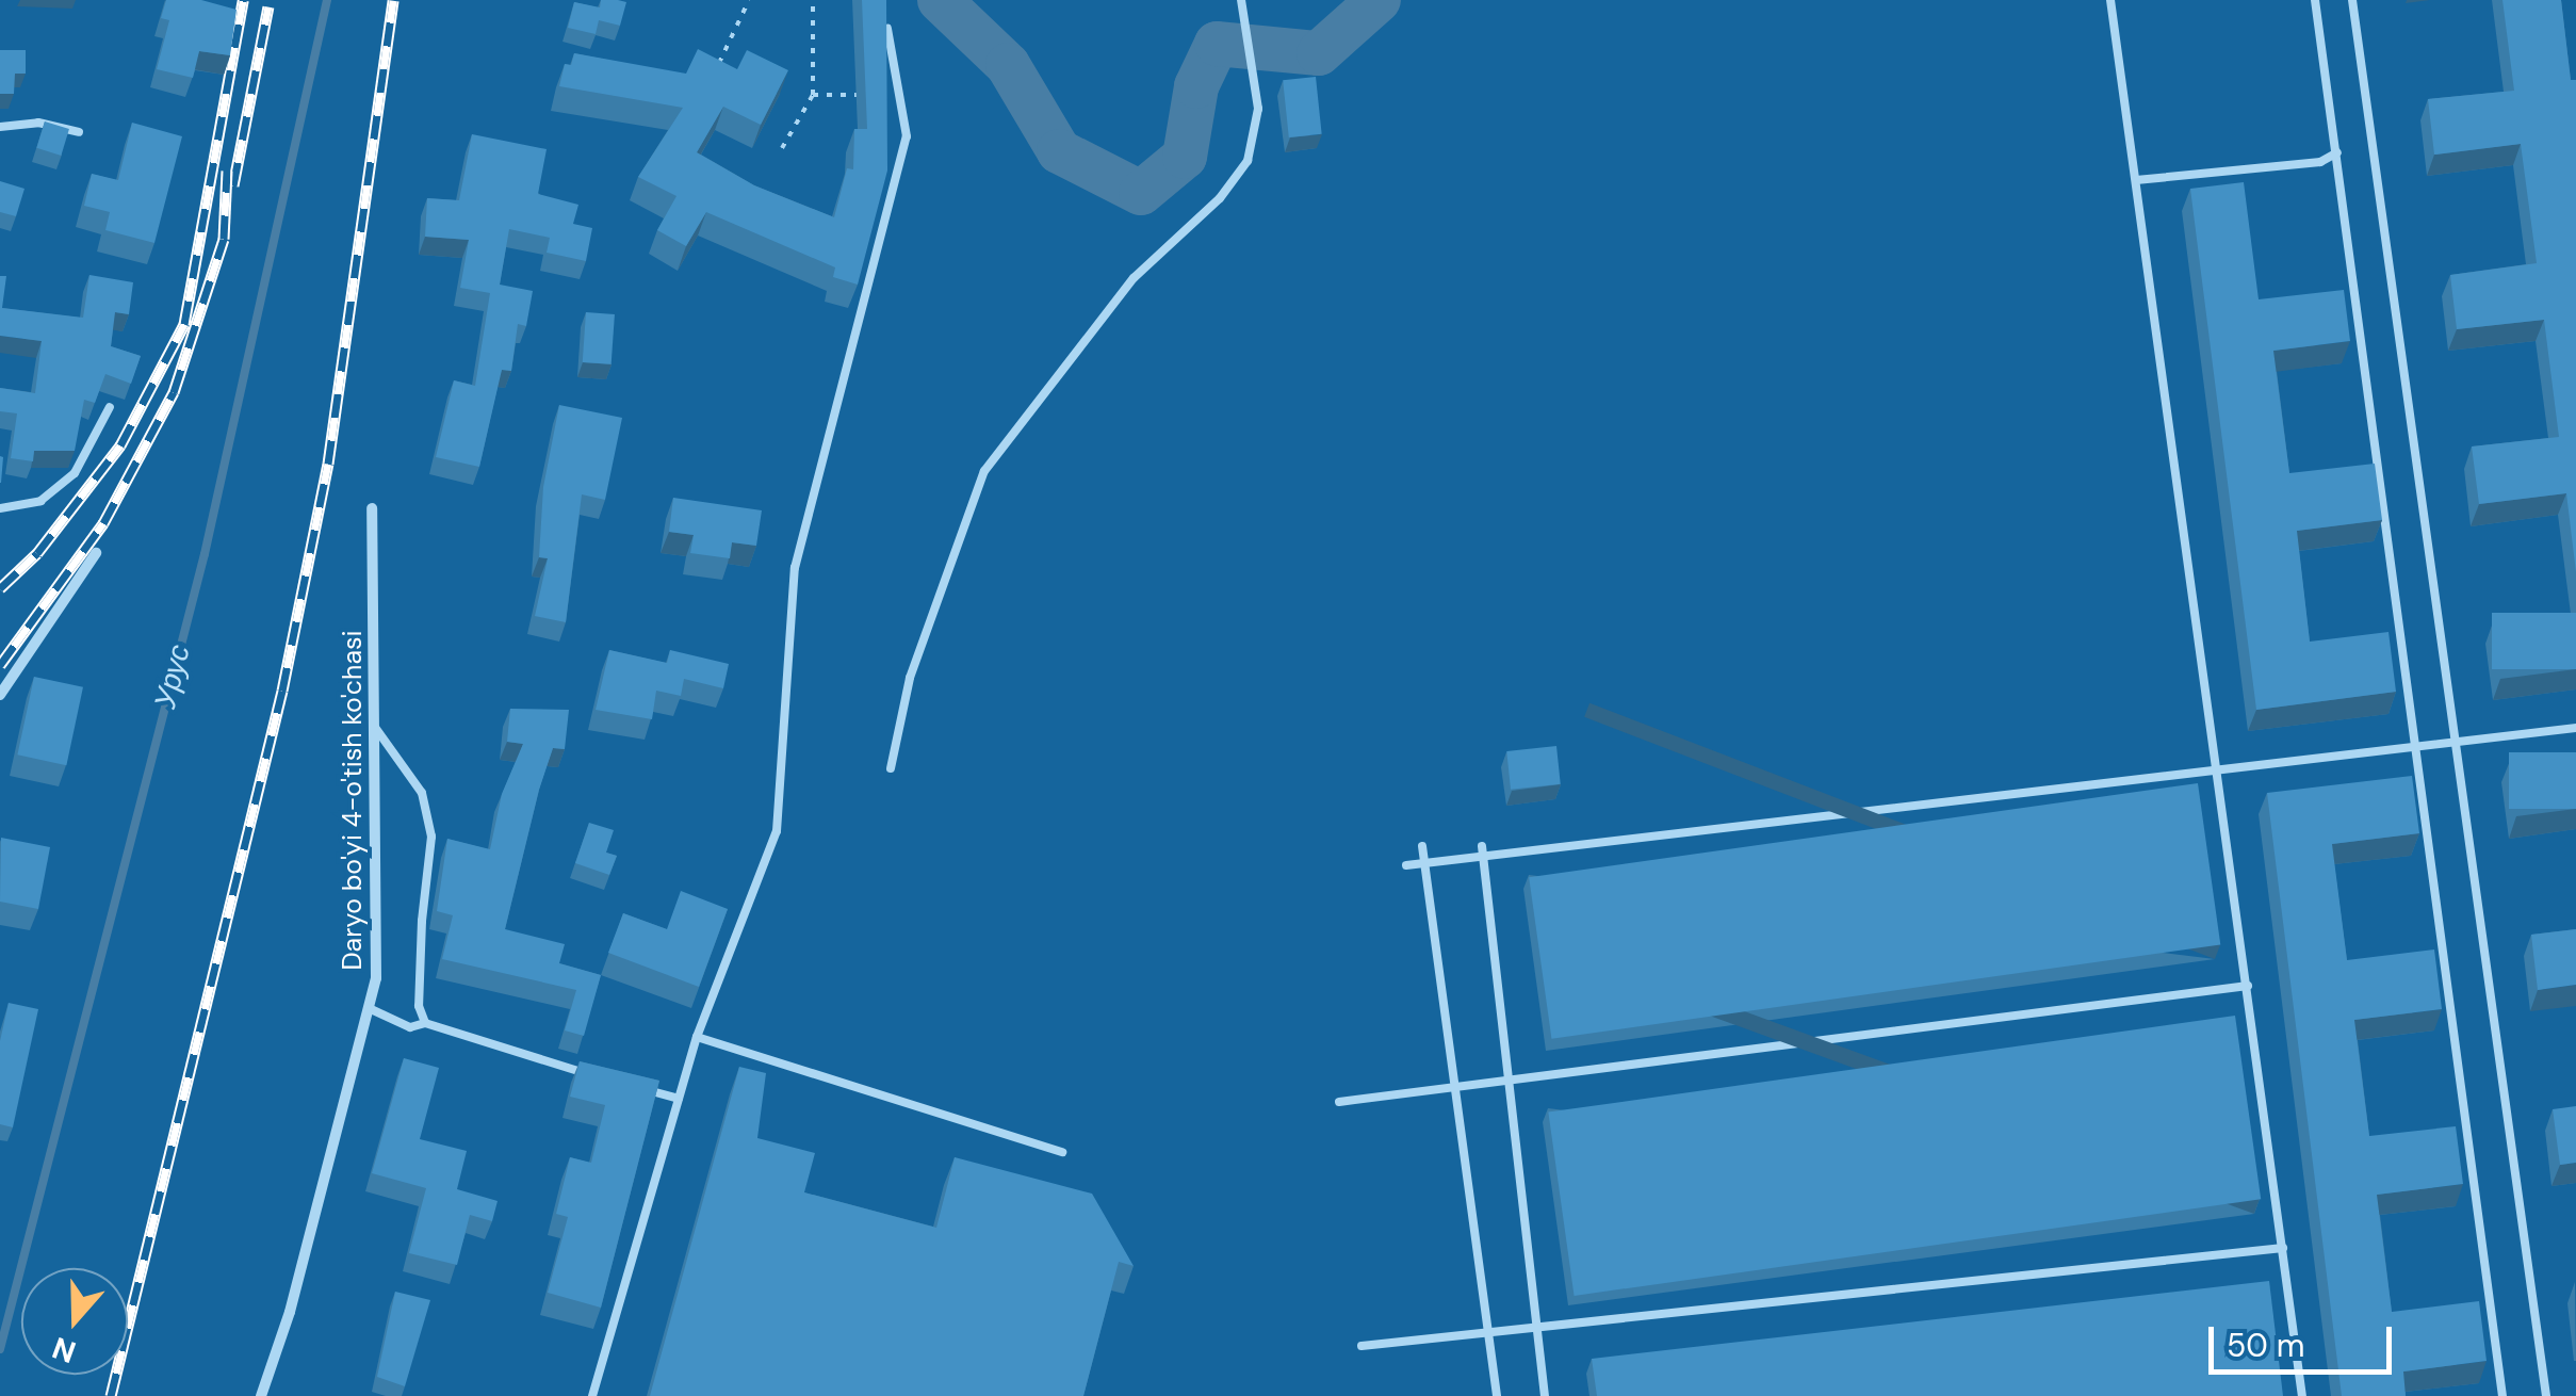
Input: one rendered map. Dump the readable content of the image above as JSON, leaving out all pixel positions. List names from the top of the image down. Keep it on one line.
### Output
{"streets":{"street":["Daryo bo'yi 4-o'tish ko'chasi"]},"water":["Урус"],"scale_bar":"50 m","north":"bottom"}
